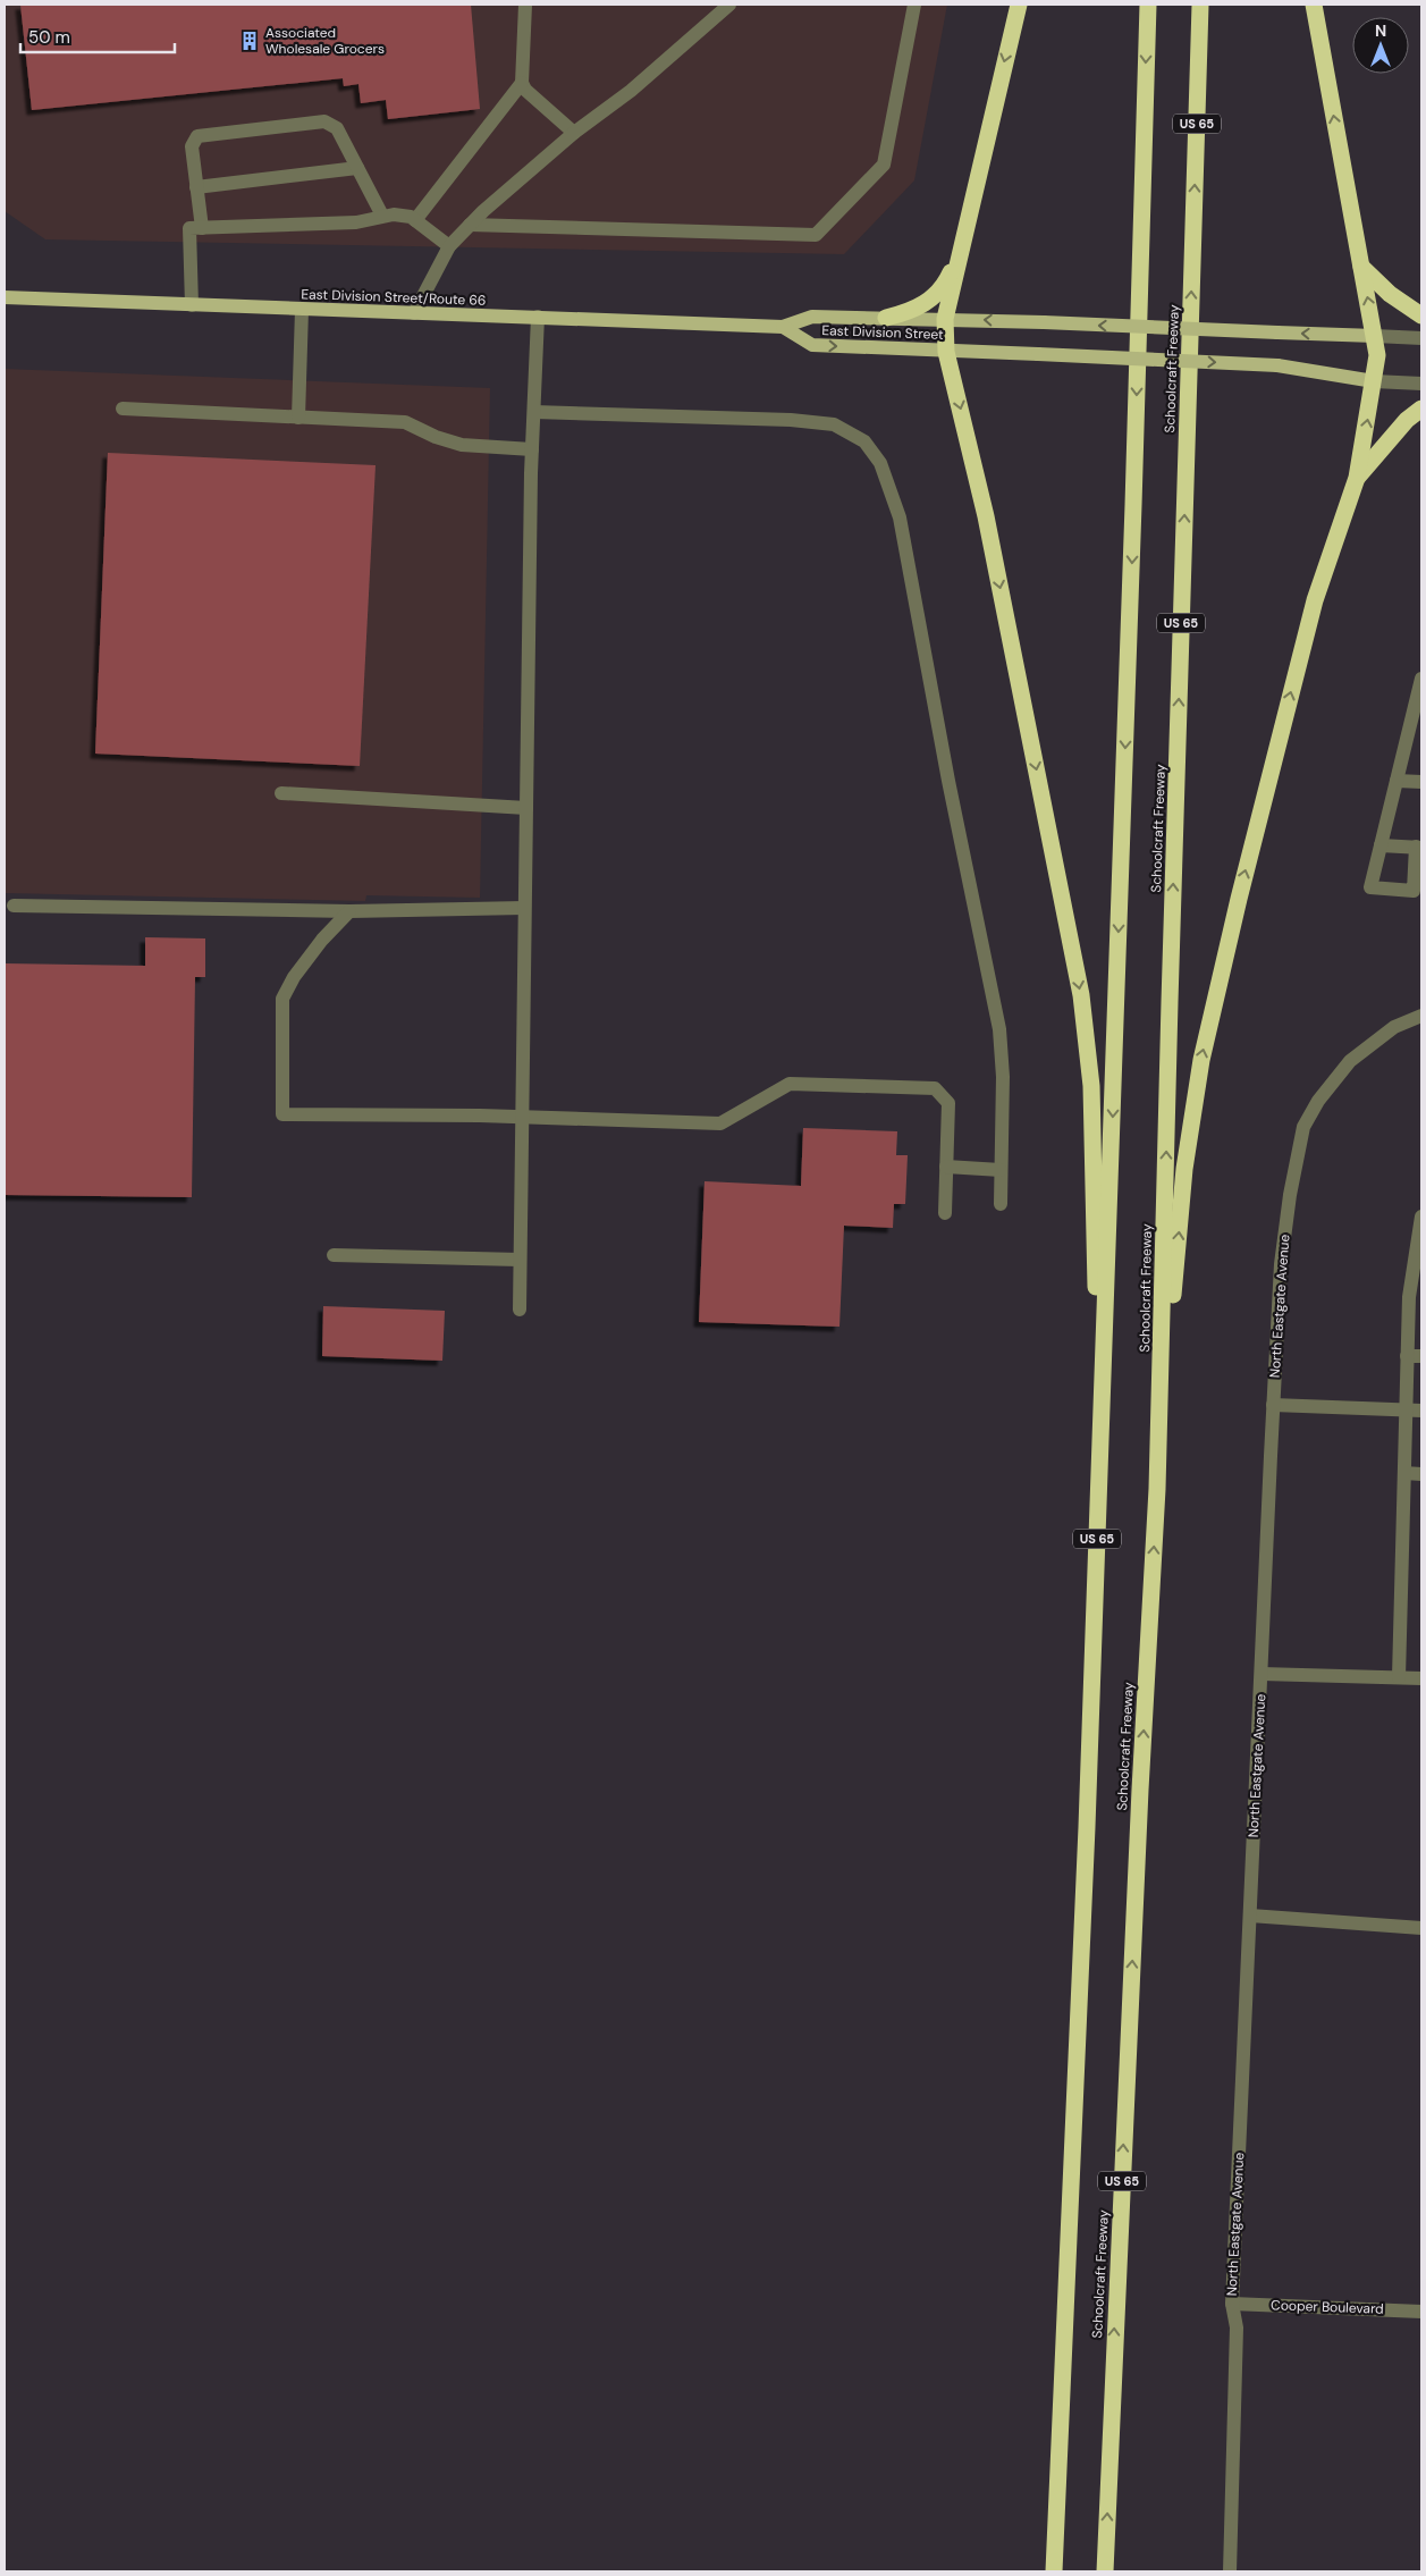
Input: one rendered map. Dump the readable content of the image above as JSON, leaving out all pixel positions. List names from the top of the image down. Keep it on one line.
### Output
{"streets":{"highway":["US 65","Schoolcraft Freeway"],"main road":["East Division Street/Route 66","East Division Street"],"street":["North Eastgate Avenue","Cooper Boulevard"]},"crossings":[["East Division Street/Route 66","East Division Street"],["North Eastgate Avenue","Cooper Boulevard"]],"places":{"building":["Associated Wholesale Grocers"]},"scale_bar":"50 m","north":"top"}
